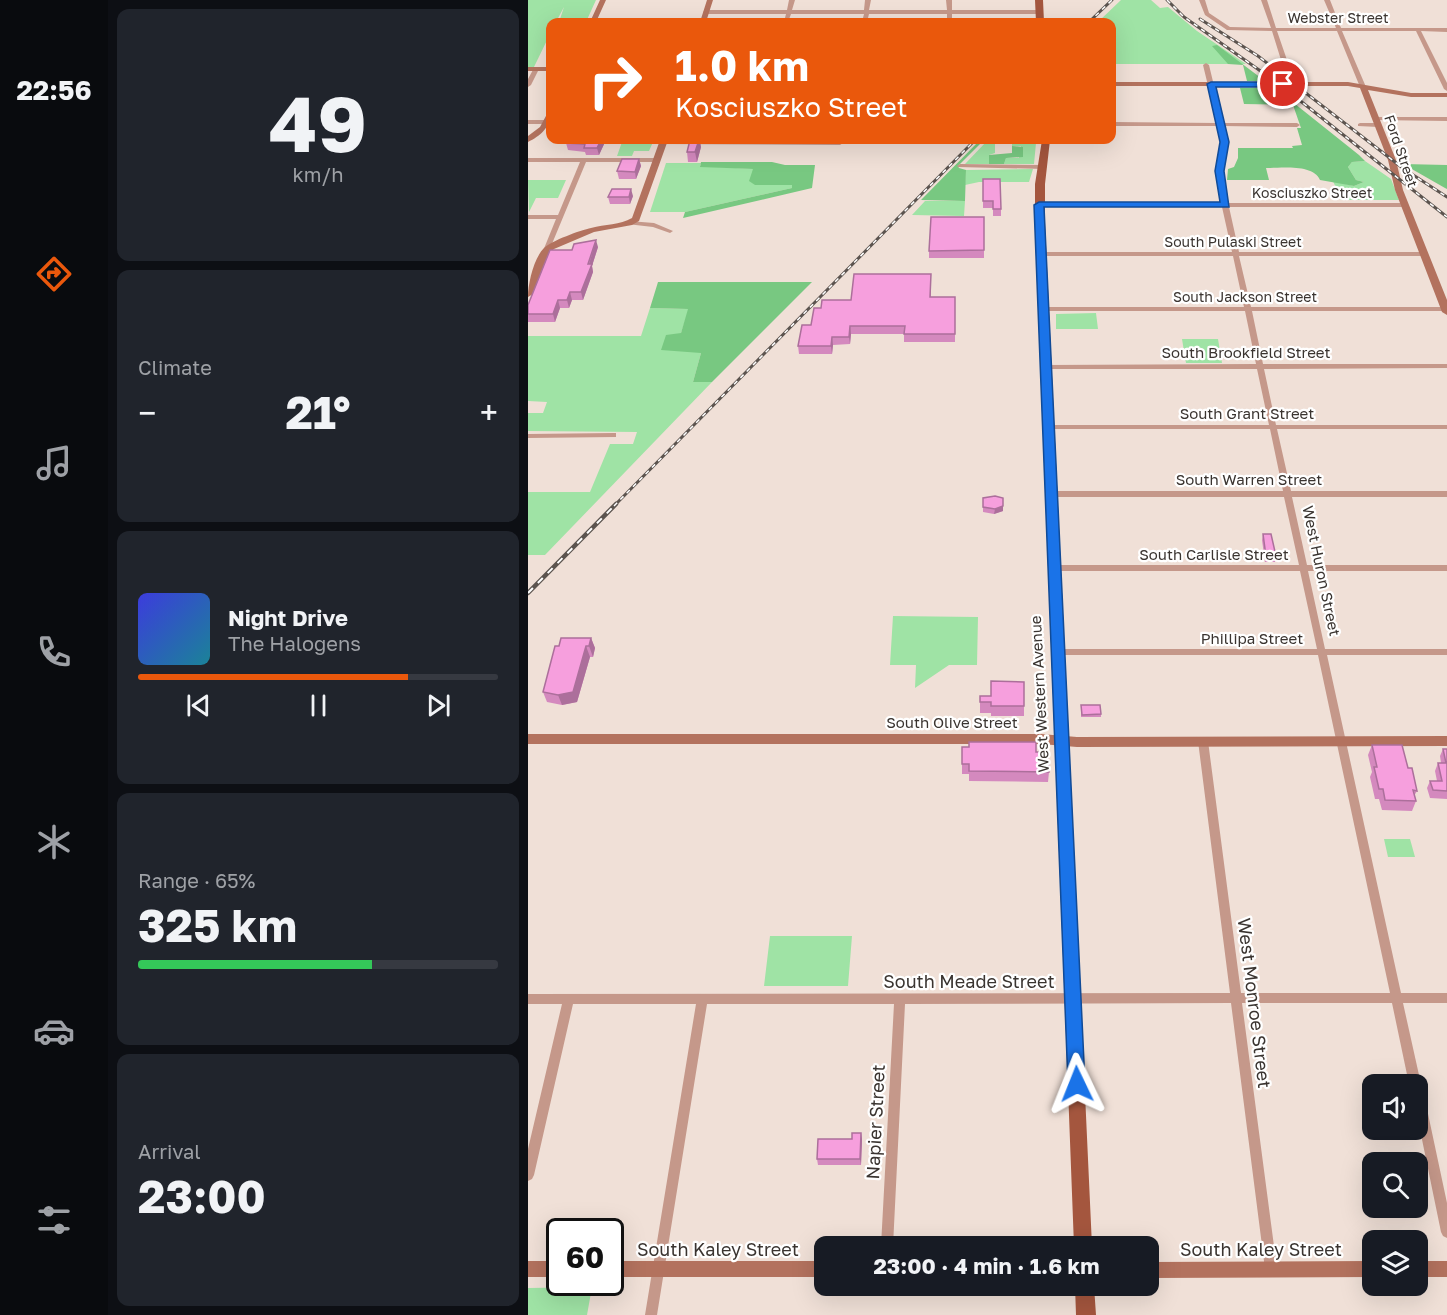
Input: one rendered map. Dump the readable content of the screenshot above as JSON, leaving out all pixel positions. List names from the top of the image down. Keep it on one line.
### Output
{"streets":{"main road":["West Western Avenue"],"street":["Webster Street","Ford Street","Kosciuszko Street","South Pulaski Street","South Jackson Street","South Brookfield Street","South Grant Street","South Warren Street","South Carlisle Street","West Huron Street","Phillipa Street","South Olive Street","South Meade Street","West Monroe Street","Napier Street","South Kaley Street"]},"crossings":[["Webster Street","Ford Street"],["Ford Street","Kosciuszko Street"],["Ford Street","South Pulaski Street"],["Ford Street","South Jackson Street"],["Kosciuszko Street","West Huron Street"],["Kosciuszko Street","West Western Avenue"],["South Pulaski Street","West Huron Street"],["South Pulaski Street","West Western Avenue"],["South Jackson Street","West Huron Street"],["South Jackson Street","West Western Avenue"],["South Brookfield Street","West Huron Street"],["South Brookfield Street","West Western Avenue"],["South Grant Street","West Huron Street"],["South Grant Street","West Western Avenue"],["South Warren Street","West Huron Street"],["South Warren Street","West Western Avenue"],["South Carlisle Street","West Huron Street"],["South Carlisle Street","West Western Avenue"],["West Huron Street","Phillipa Street"],["West Huron Street","South Olive Street"],["West Huron Street","South Meade Street"],["Phillipa Street","West Western Avenue"],["West Western Avenue","South Olive Street"],["West Western Avenue","South Meade Street"],["South Olive Street","West Monroe Street"],["South Meade Street","West Monroe Street"],["South Meade Street","Napier Street"],["West Monroe Street","South Kaley Street"]],"page":{"tabs":"22:56","tile":[["49","km/h"],"Climate",["Range · 65%","325 km"],["Arrival","23:00"]],"turn":["1.0 km","Kosciuszko Street"],"heat":["−","21°","+"],"song":["Night Drive","The Halogens"],"limit":"60","trip":"23:00 · 4 min · 1.6 km"}}
